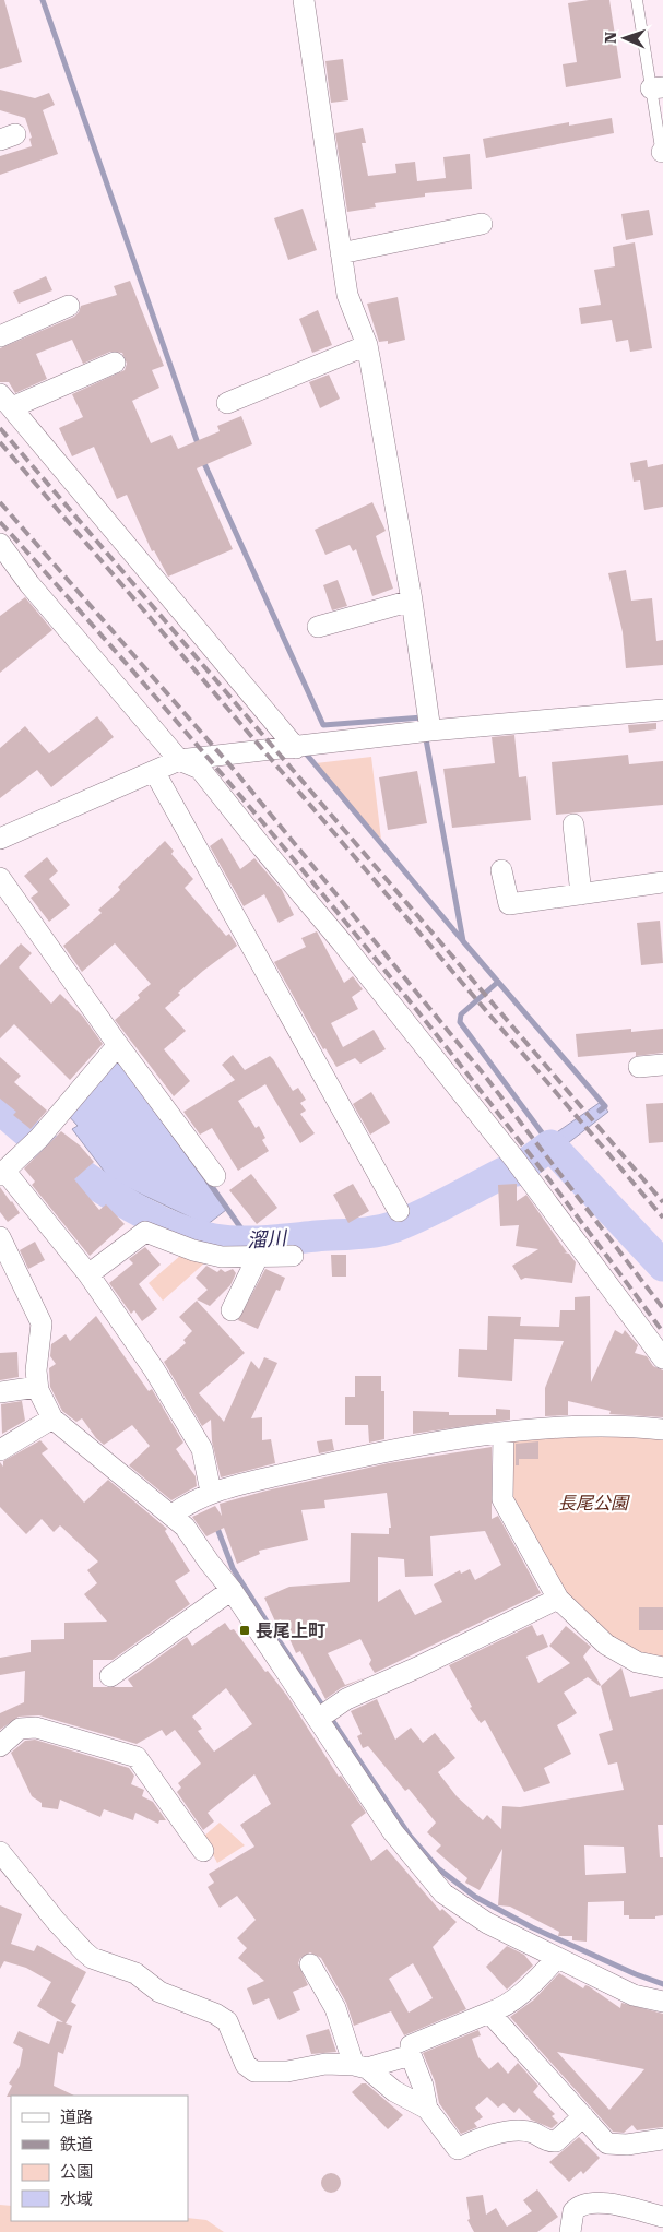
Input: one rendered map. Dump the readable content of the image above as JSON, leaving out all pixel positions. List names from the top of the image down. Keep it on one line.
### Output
{"water":["溜川"],"parks":["長尾公園"],"places":{"transit":["長尾上町"]},"legend":["道路","鉄道","公園","水域"],"north":"left"}
